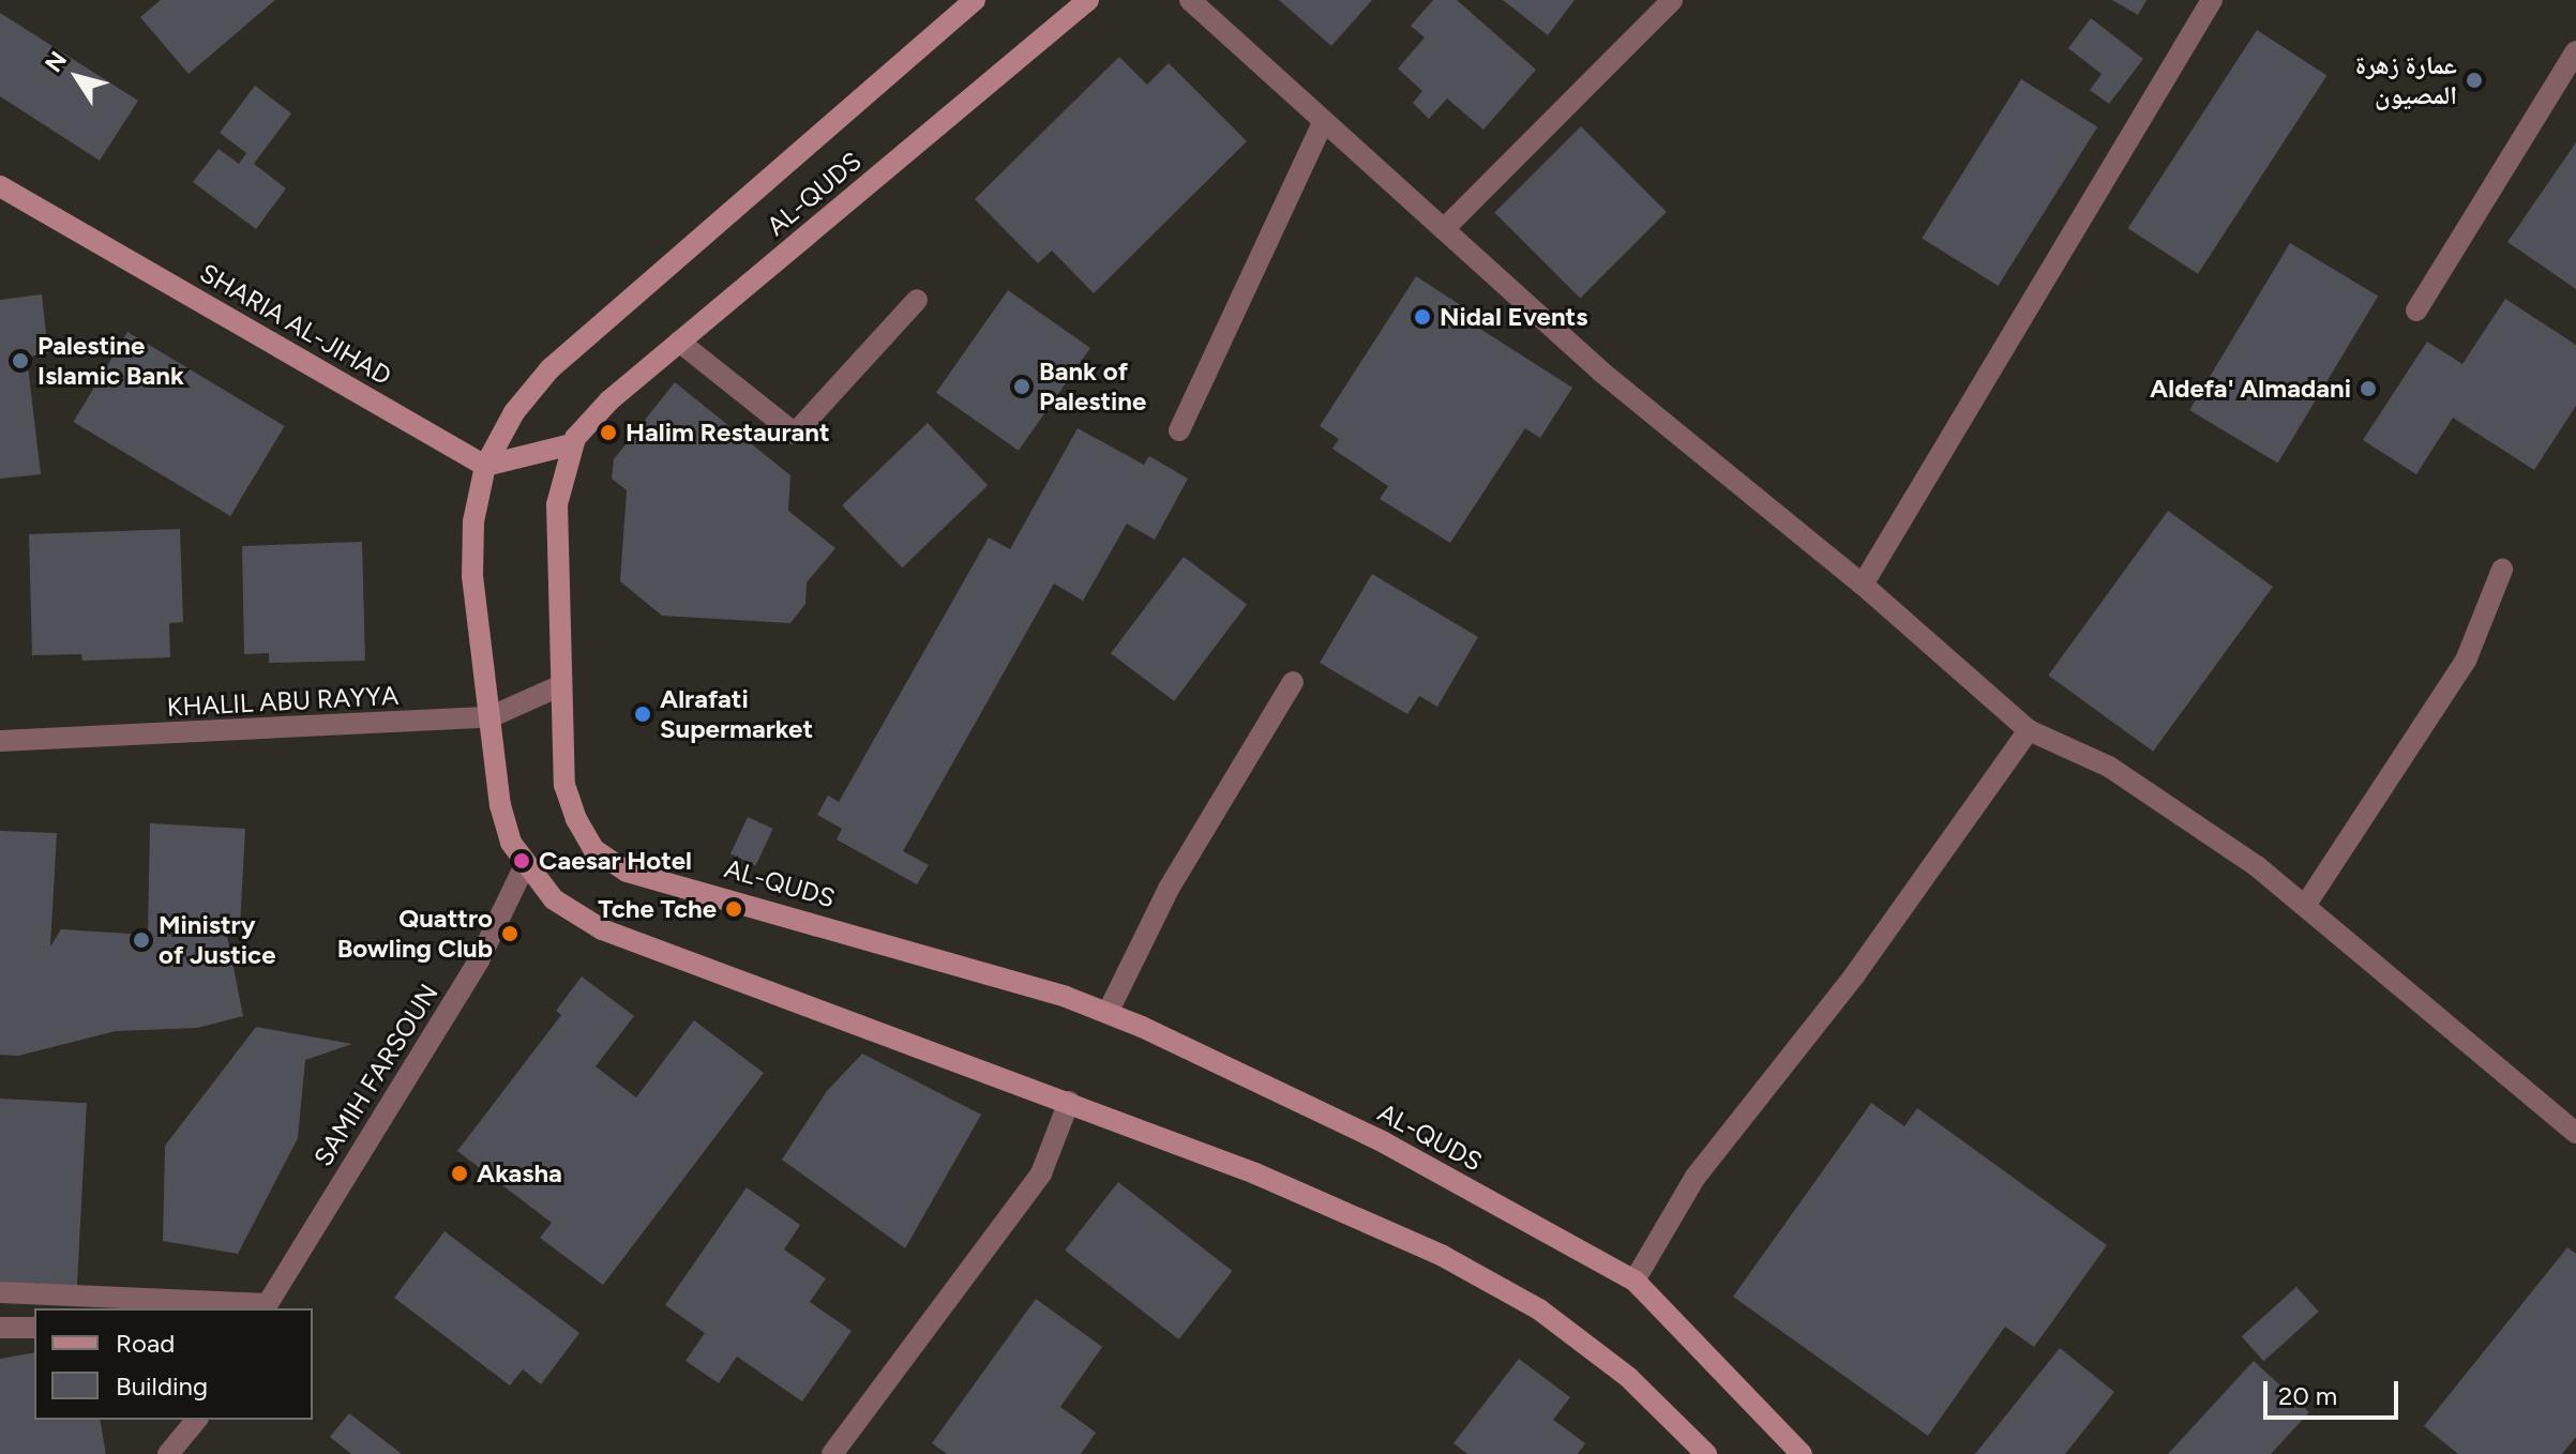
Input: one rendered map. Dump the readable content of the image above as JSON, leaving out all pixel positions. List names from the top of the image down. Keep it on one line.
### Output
{"streets":{"street":["AL-QUDS","SHARIA AL-JIHAD","KHALIL ABU RAYYA","SAMIH FARSOUN"]},"crossings":[["AL-QUDS","SHARIA AL-JIHAD"],["AL-QUDS","KHALIL ABU RAYYA"],["AL-QUDS","SAMIH FARSOUN"]],"places":["عمارة زهرة المصيون","Nidal Events","Palestine Islamic Bank","Bank of Palestine","Aldefa' Almadani","Halim Restaurant","Alrafati Supermarket","Caesar Hotel","Tche Tche","Quattro Bowling Club","Ministry of Justice","Akasha"],"legend":["Road","Building"],"scale_bar":"20 m","north":"top left"}
